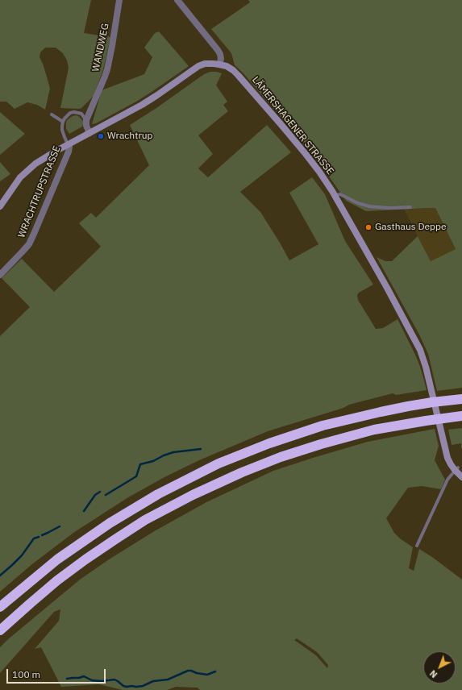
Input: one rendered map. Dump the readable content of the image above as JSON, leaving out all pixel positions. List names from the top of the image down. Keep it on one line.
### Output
{"streets":{"main road":["LÄMERSHAGENER STRASSE"],"street":["WANDWEG","WRACHTRUPSTRASSE"]},"crossings":[["WANDWEG","LÄMERSHAGENER STRASSE"],["WANDWEG","WRACHTRUPSTRASSE"],["LÄMERSHAGENER STRASSE","WRACHTRUPSTRASSE"]],"places":["Wrachtrup","Gasthaus Deppe"],"scale_bar":"100 m","north":"bottom left"}
